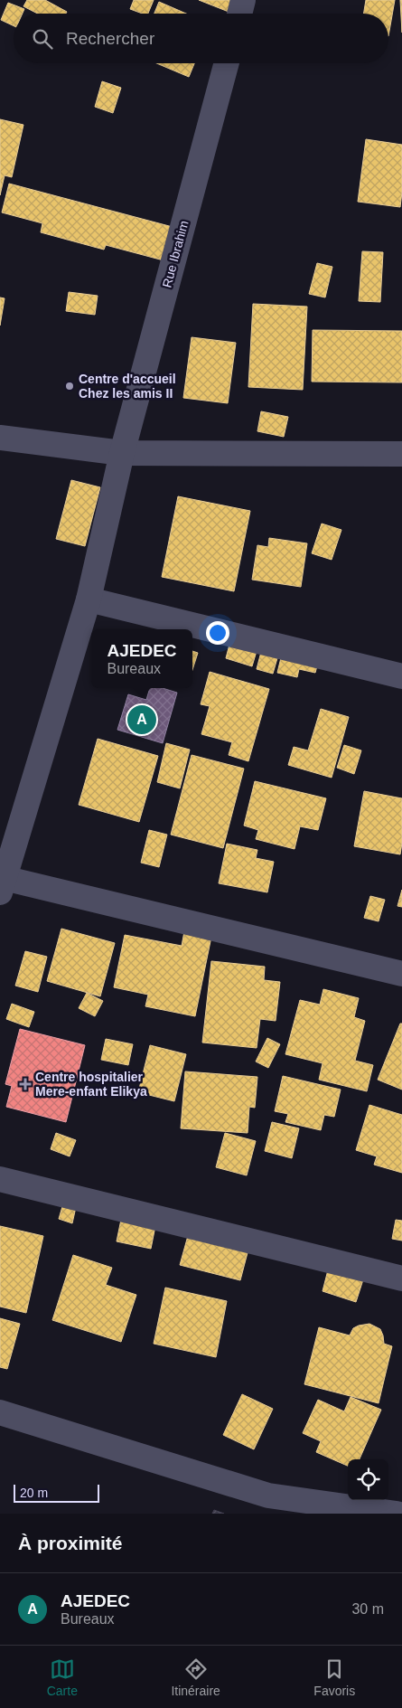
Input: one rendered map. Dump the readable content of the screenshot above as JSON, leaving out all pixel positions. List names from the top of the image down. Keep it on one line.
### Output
{"streets":{"street":["Rue Ibrahim"]},"places":{"other":["Centre d'accueil Chez les amis II"],"health":["Centre hospitalier Mere-enfant Elikya"]},"scale_bar":"20 m","page":{"search":"Rechercher","popup":["AJEDEC","Bureaux"],"pins":"A","scale":"20 m","heading":"À proximité","list":[{"mark":"A","name":"AJEDEC","note":"Bureaux","value":"30 m"}],"nav":["Carte","Itinéraire","Favoris"]}}
